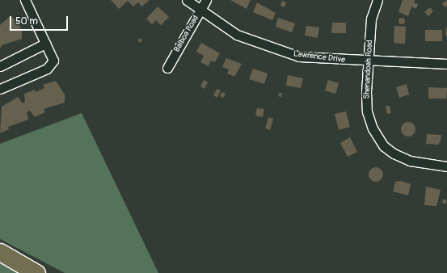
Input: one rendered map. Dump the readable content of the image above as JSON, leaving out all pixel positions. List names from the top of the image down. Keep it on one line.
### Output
{"streets":{"street":["Balboa Road","Lawrence Drive","Shenandoah Road"]},"crossings":[["Balboa Road","Lawrence Drive"],["Lawrence Drive","Shenandoah Road"]],"scale_bar":"50 m"}
